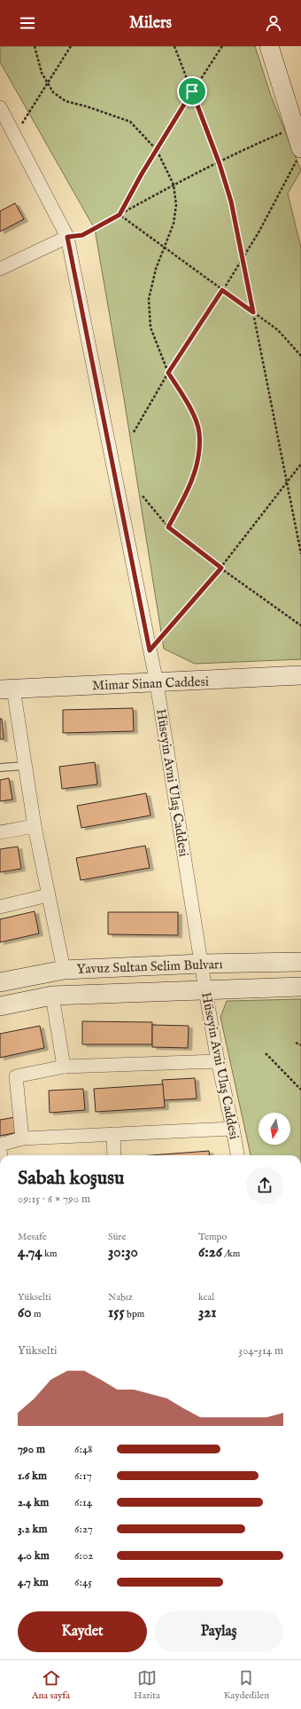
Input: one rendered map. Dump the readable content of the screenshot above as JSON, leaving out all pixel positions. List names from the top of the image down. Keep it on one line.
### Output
{"streets":{"main road":["Mimar Sinan Caddesi","Yavuz Sultan Selim Bulvarı"],"street":["Hüseyin Avni Ulaş Caddesi"]},"crossings":[["Mimar Sinan Caddesi","Hüseyin Avni Ulaş Caddesi"],["Hüseyin Avni Ulaş Caddesi","Yavuz Sultan Selim Bulvarı"]],"north":"bottom","page":{"header":"Milers","heading":["Sabah koşusu","09:15 · 6 × 790 m"],"stats":[["Mesafe","4.74 km"],["Süre","30:30"],["Tempo","6:26 /km"],["Yükselti","60 m"],["Nabız","155 bpm"],["kcal","321"]],"chart":["Yükselti","304–314 m"],"list":[{"name":"790 m","note":"6:48"},{"name":"1.6 km","note":"6:17"},{"name":"2.4 km","note":"6:14"},{"name":"3.2 km","note":"6:27"},{"name":"4.0 km","note":"6:02"},{"name":"4.7 km","note":"6:45"}],"buttons":["Kaydet","Paylaş"],"tabs":["Ana sayfa","Harita","Kaydedilen"]}}
